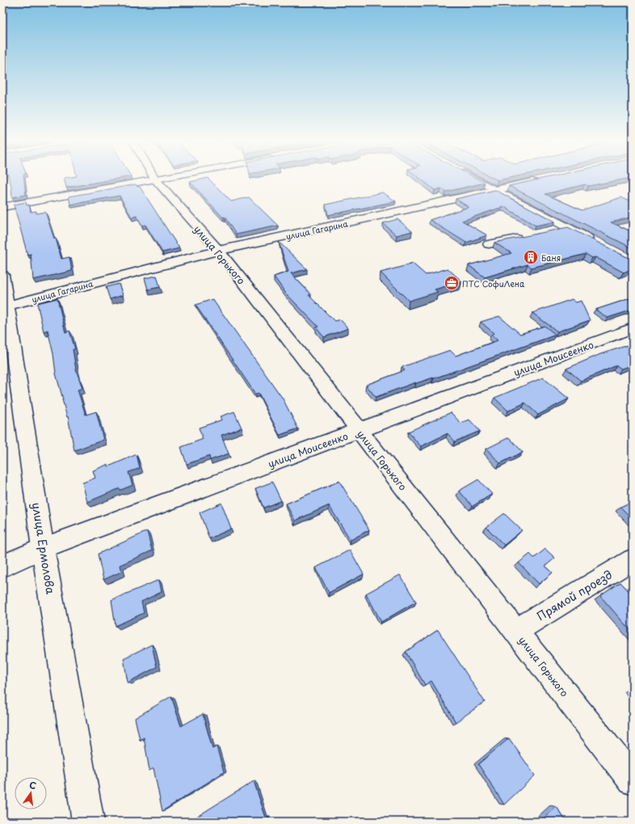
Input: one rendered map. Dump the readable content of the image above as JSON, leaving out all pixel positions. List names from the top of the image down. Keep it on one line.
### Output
{"streets":{"street":["улица Гагарина","улица Горького","улица Моисеенко","улица Ермолова","Прямой проезд"]},"crossings":[["улица Гагарина","улица Горького"],["улица Гагарина","улица Ермолова"],["улица Горького","улица Моисеенко"],["улица Горького","Прямой проезд"],["улица Моисеенко","улица Ермолова"]],"places":{"building":["Баня"],"office":["ПТС СофиЛена"]},"north":"top"}
